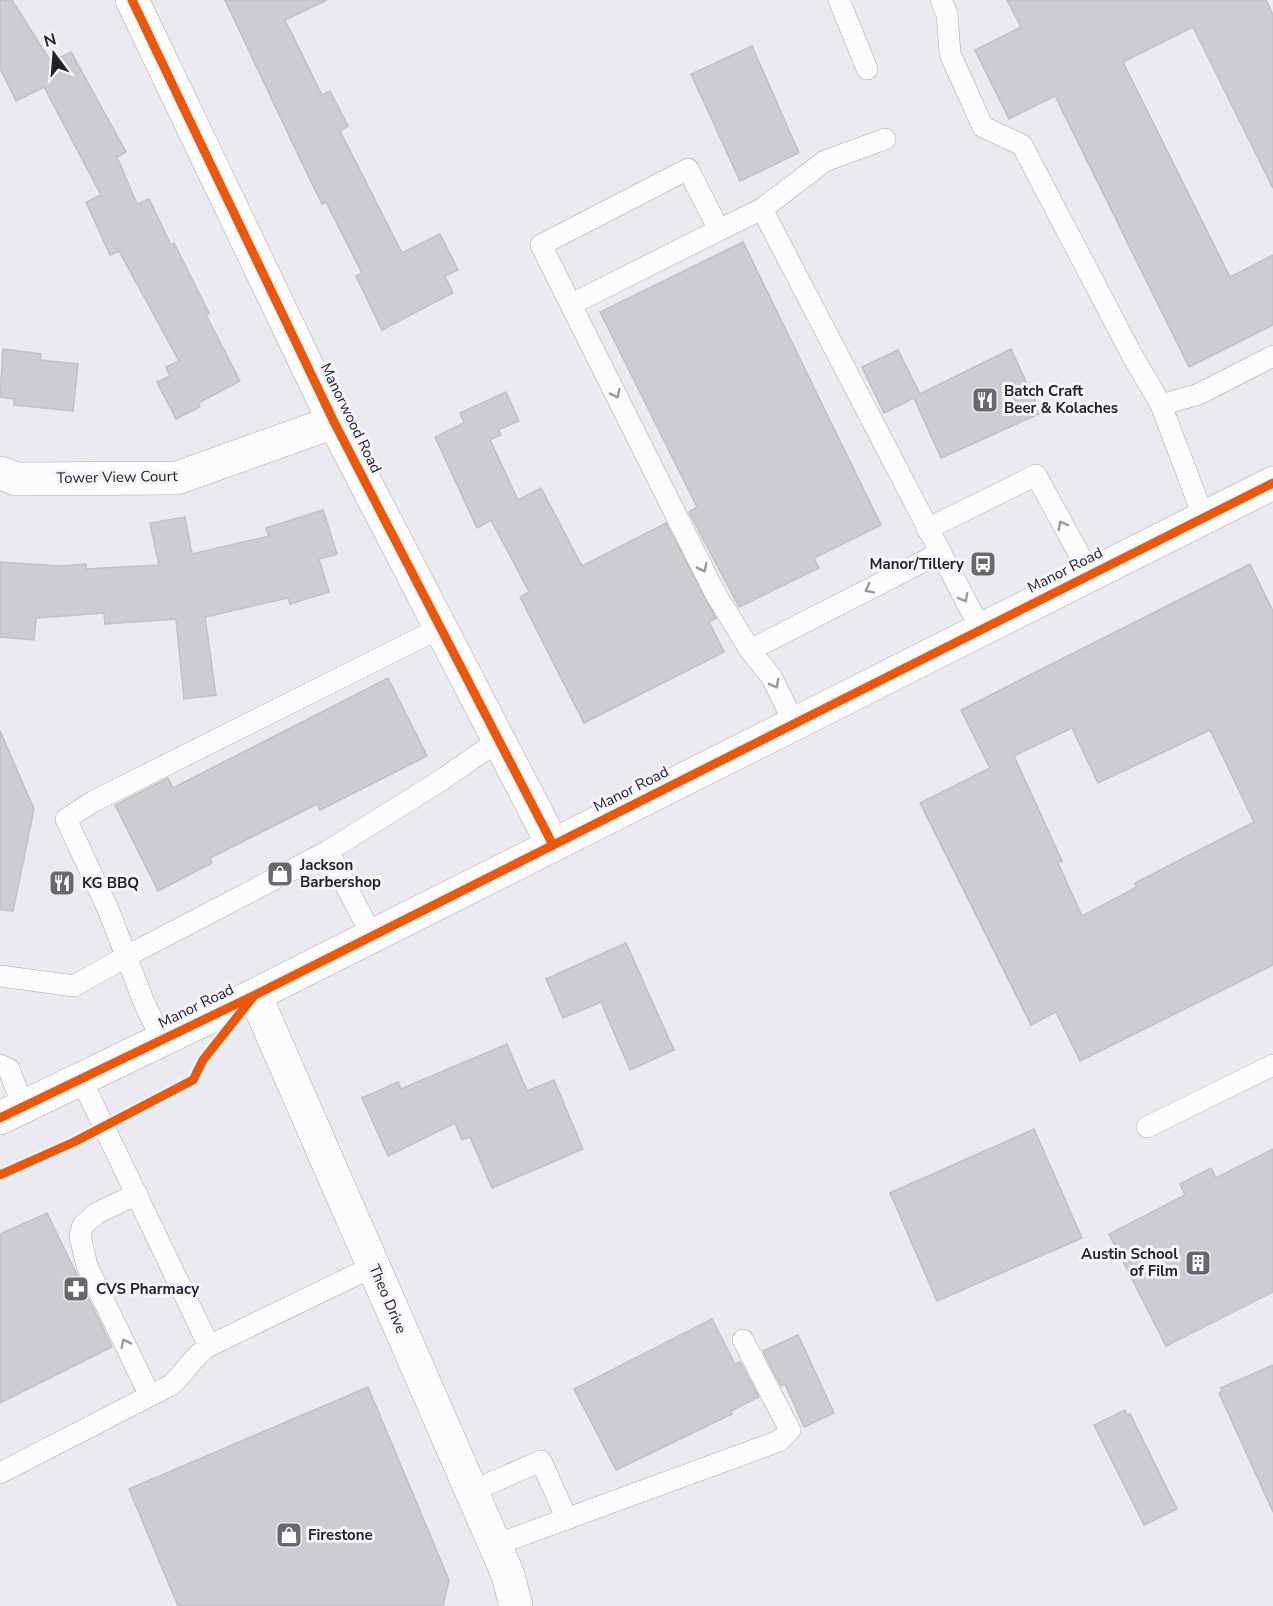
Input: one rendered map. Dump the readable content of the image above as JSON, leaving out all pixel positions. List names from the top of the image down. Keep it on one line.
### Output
{"streets":{"street":["Manorwood Road","Tower View Court","Manor Road","Theo Drive"]},"crossings":[["Manorwood Road","Tower View Court"],["Manorwood Road","Manor Road"],["Manor Road","Theo Drive"]],"places":{"restaurant":["Batch Craft Beer & Kolaches","KG BBQ"],"bus stop":["Manor/Tillery"],"shop":["Jackson Barbershop","Firestone"],"building":["Austin School of Film"],"pharmacy":["CVS Pharmacy"]},"north":"top"}
